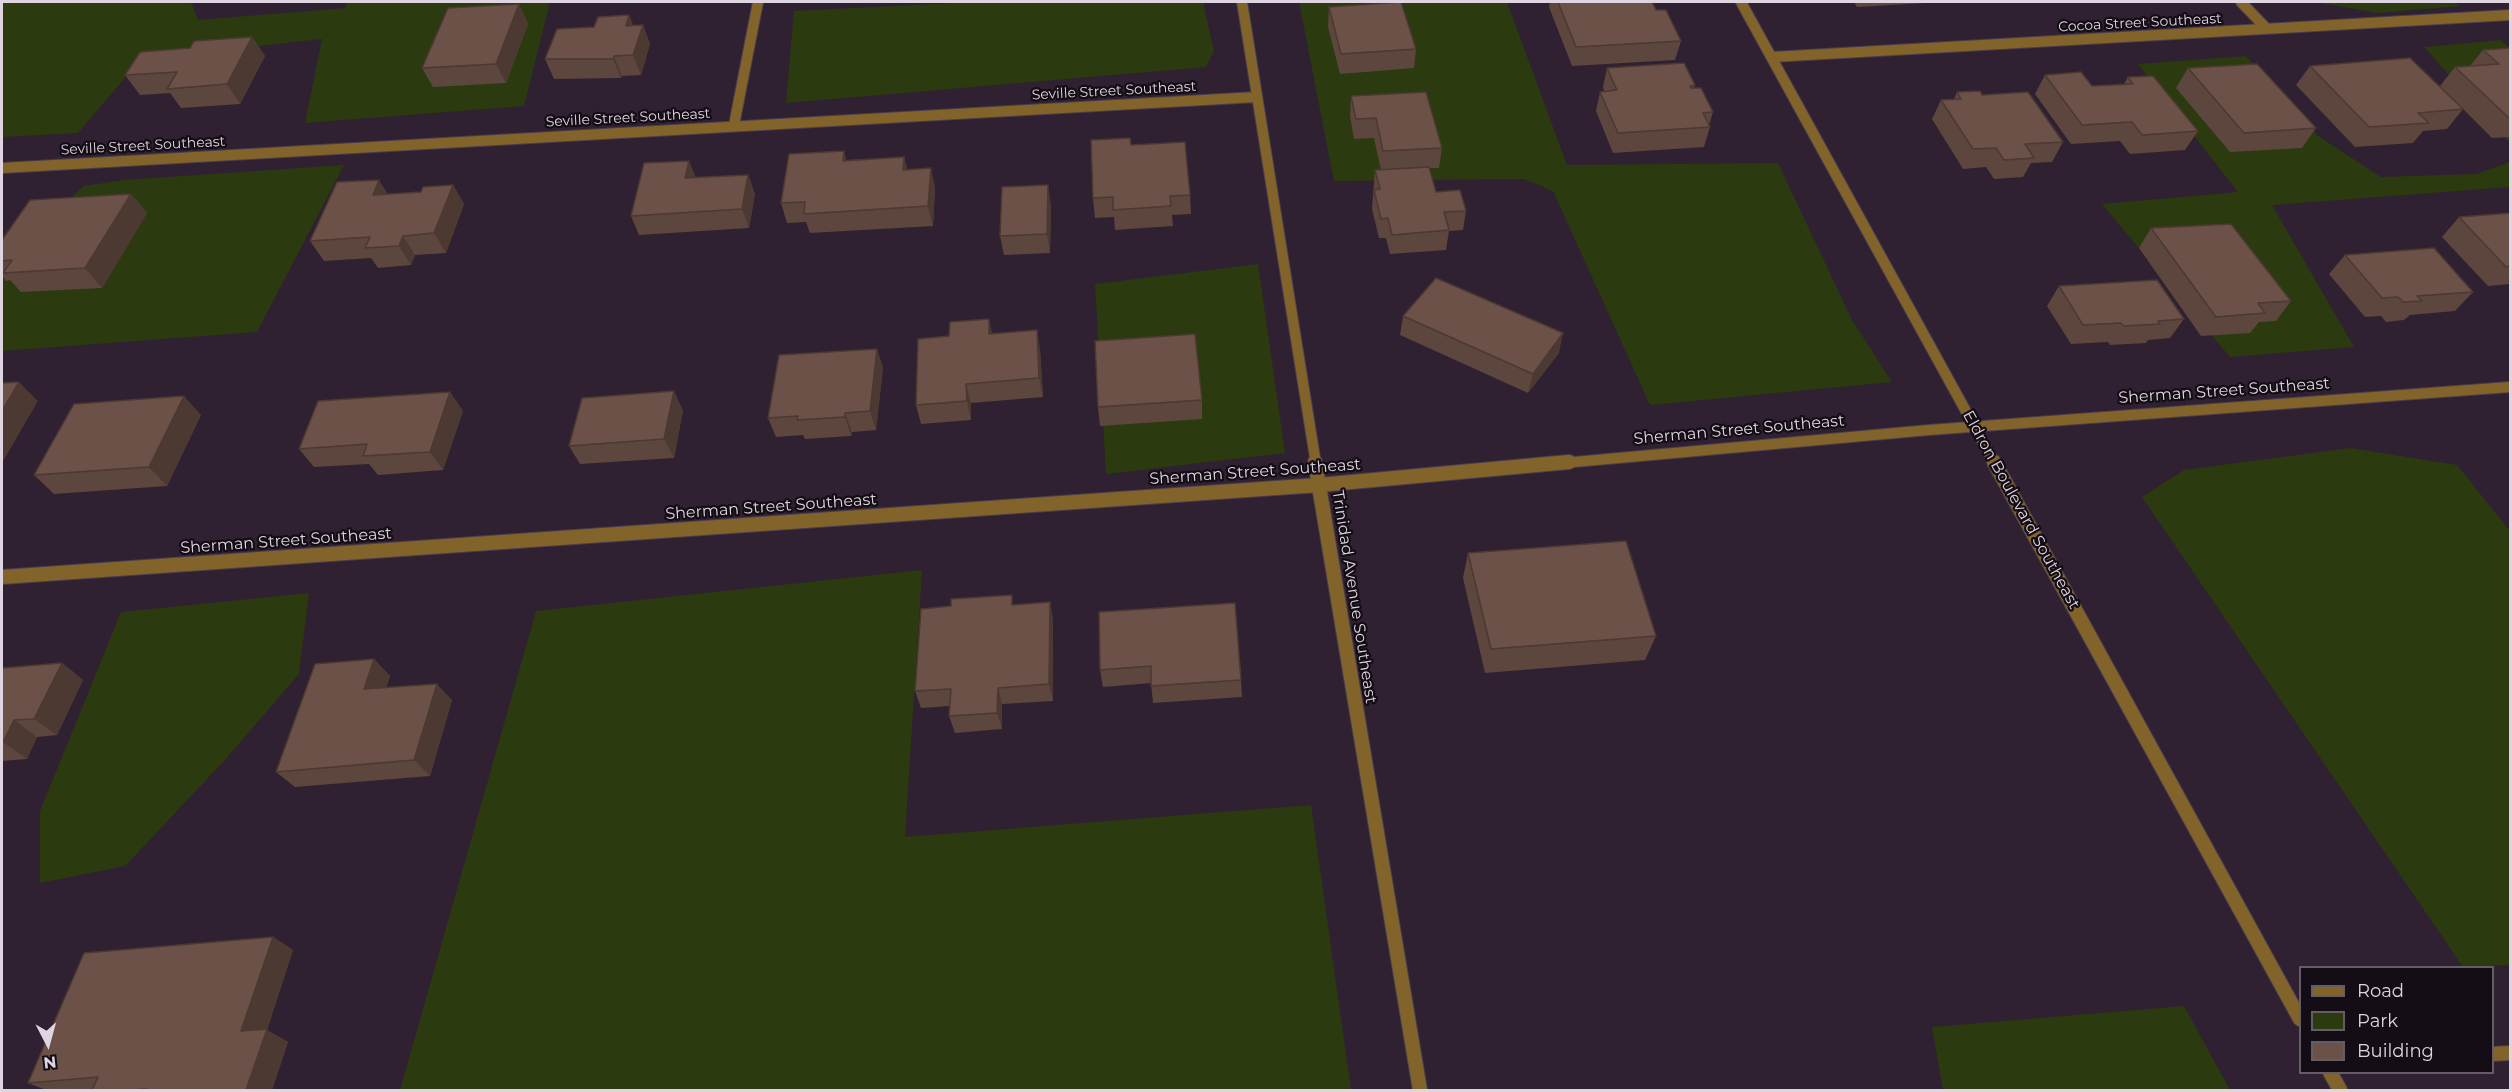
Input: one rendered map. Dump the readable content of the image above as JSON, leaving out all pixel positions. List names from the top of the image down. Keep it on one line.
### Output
{"streets":{"street":["Cocoa Street Southeast","Seville Street Southeast","Sherman Street Southeast","Eldron Boulevard Southeast","Trinidad Avenue Southeast"]},"crossings":[["Cocoa Street Southeast","Eldron Boulevard Southeast"],["Seville Street Southeast","Trinidad Avenue Southeast"],["Sherman Street Southeast","Eldron Boulevard Southeast"],["Sherman Street Southeast","Trinidad Avenue Southeast"]],"legend":["Road","Park","Building"],"north":"bottom"}
